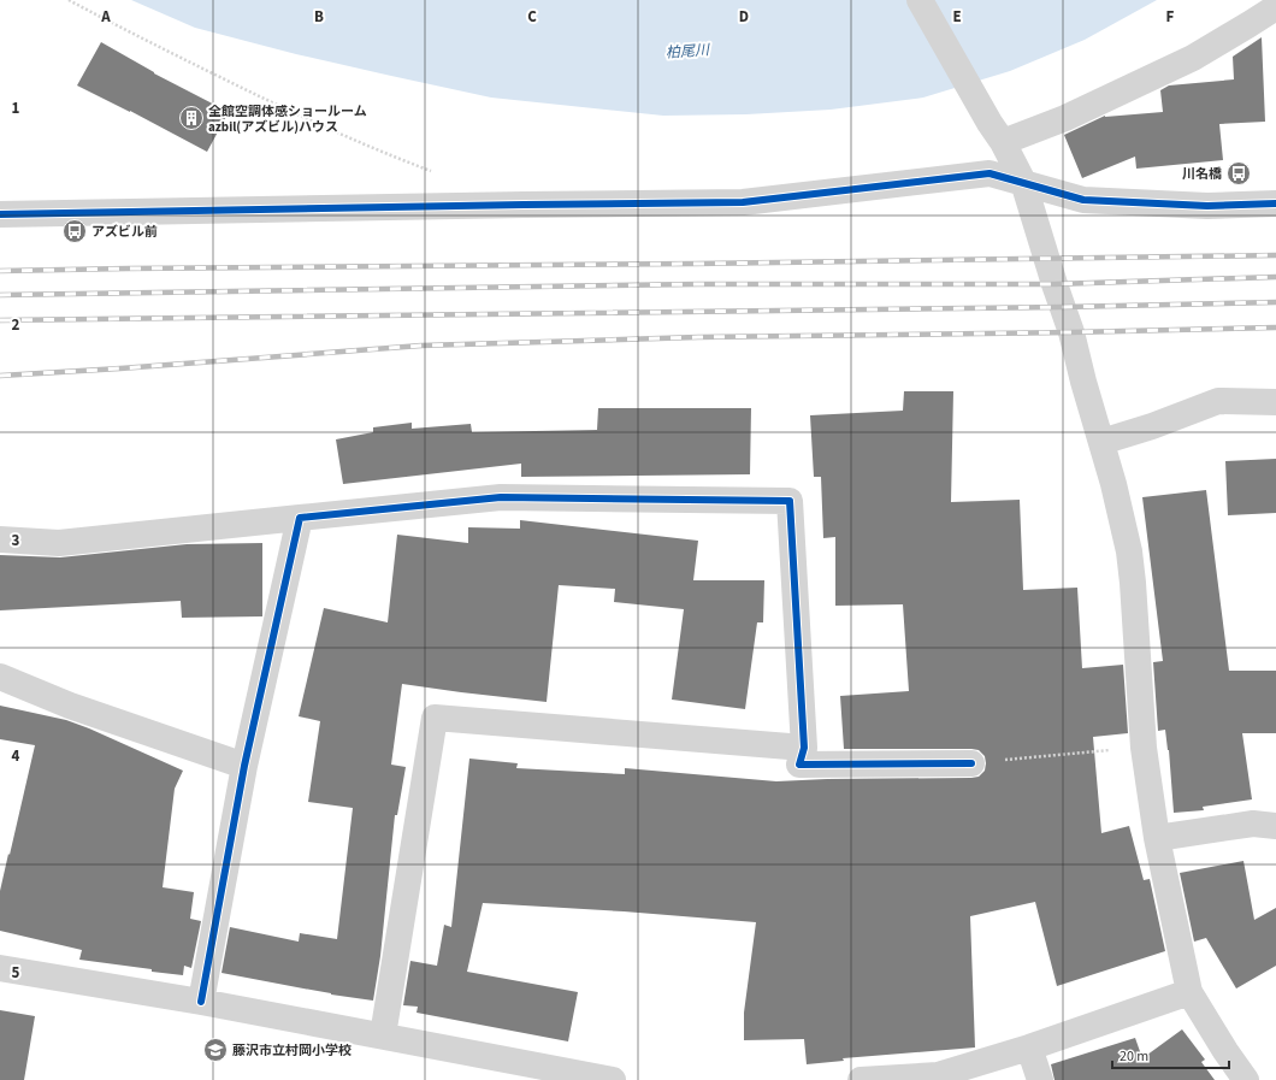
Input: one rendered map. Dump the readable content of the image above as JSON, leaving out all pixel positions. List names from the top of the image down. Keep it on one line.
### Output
{"water":["柏尾川"],"places":{"building":["全館空調体感ショールーム azbil(アズビル)ハウス"],"bus stop":["川名橋","アズビル前"],"school or university":["藤沢市立村岡小学校"]},"scale_bar":"20 m","grid":{"columns":["A","B","C","D","E","F"],"rows":["1","2","3","4","5"]}}
